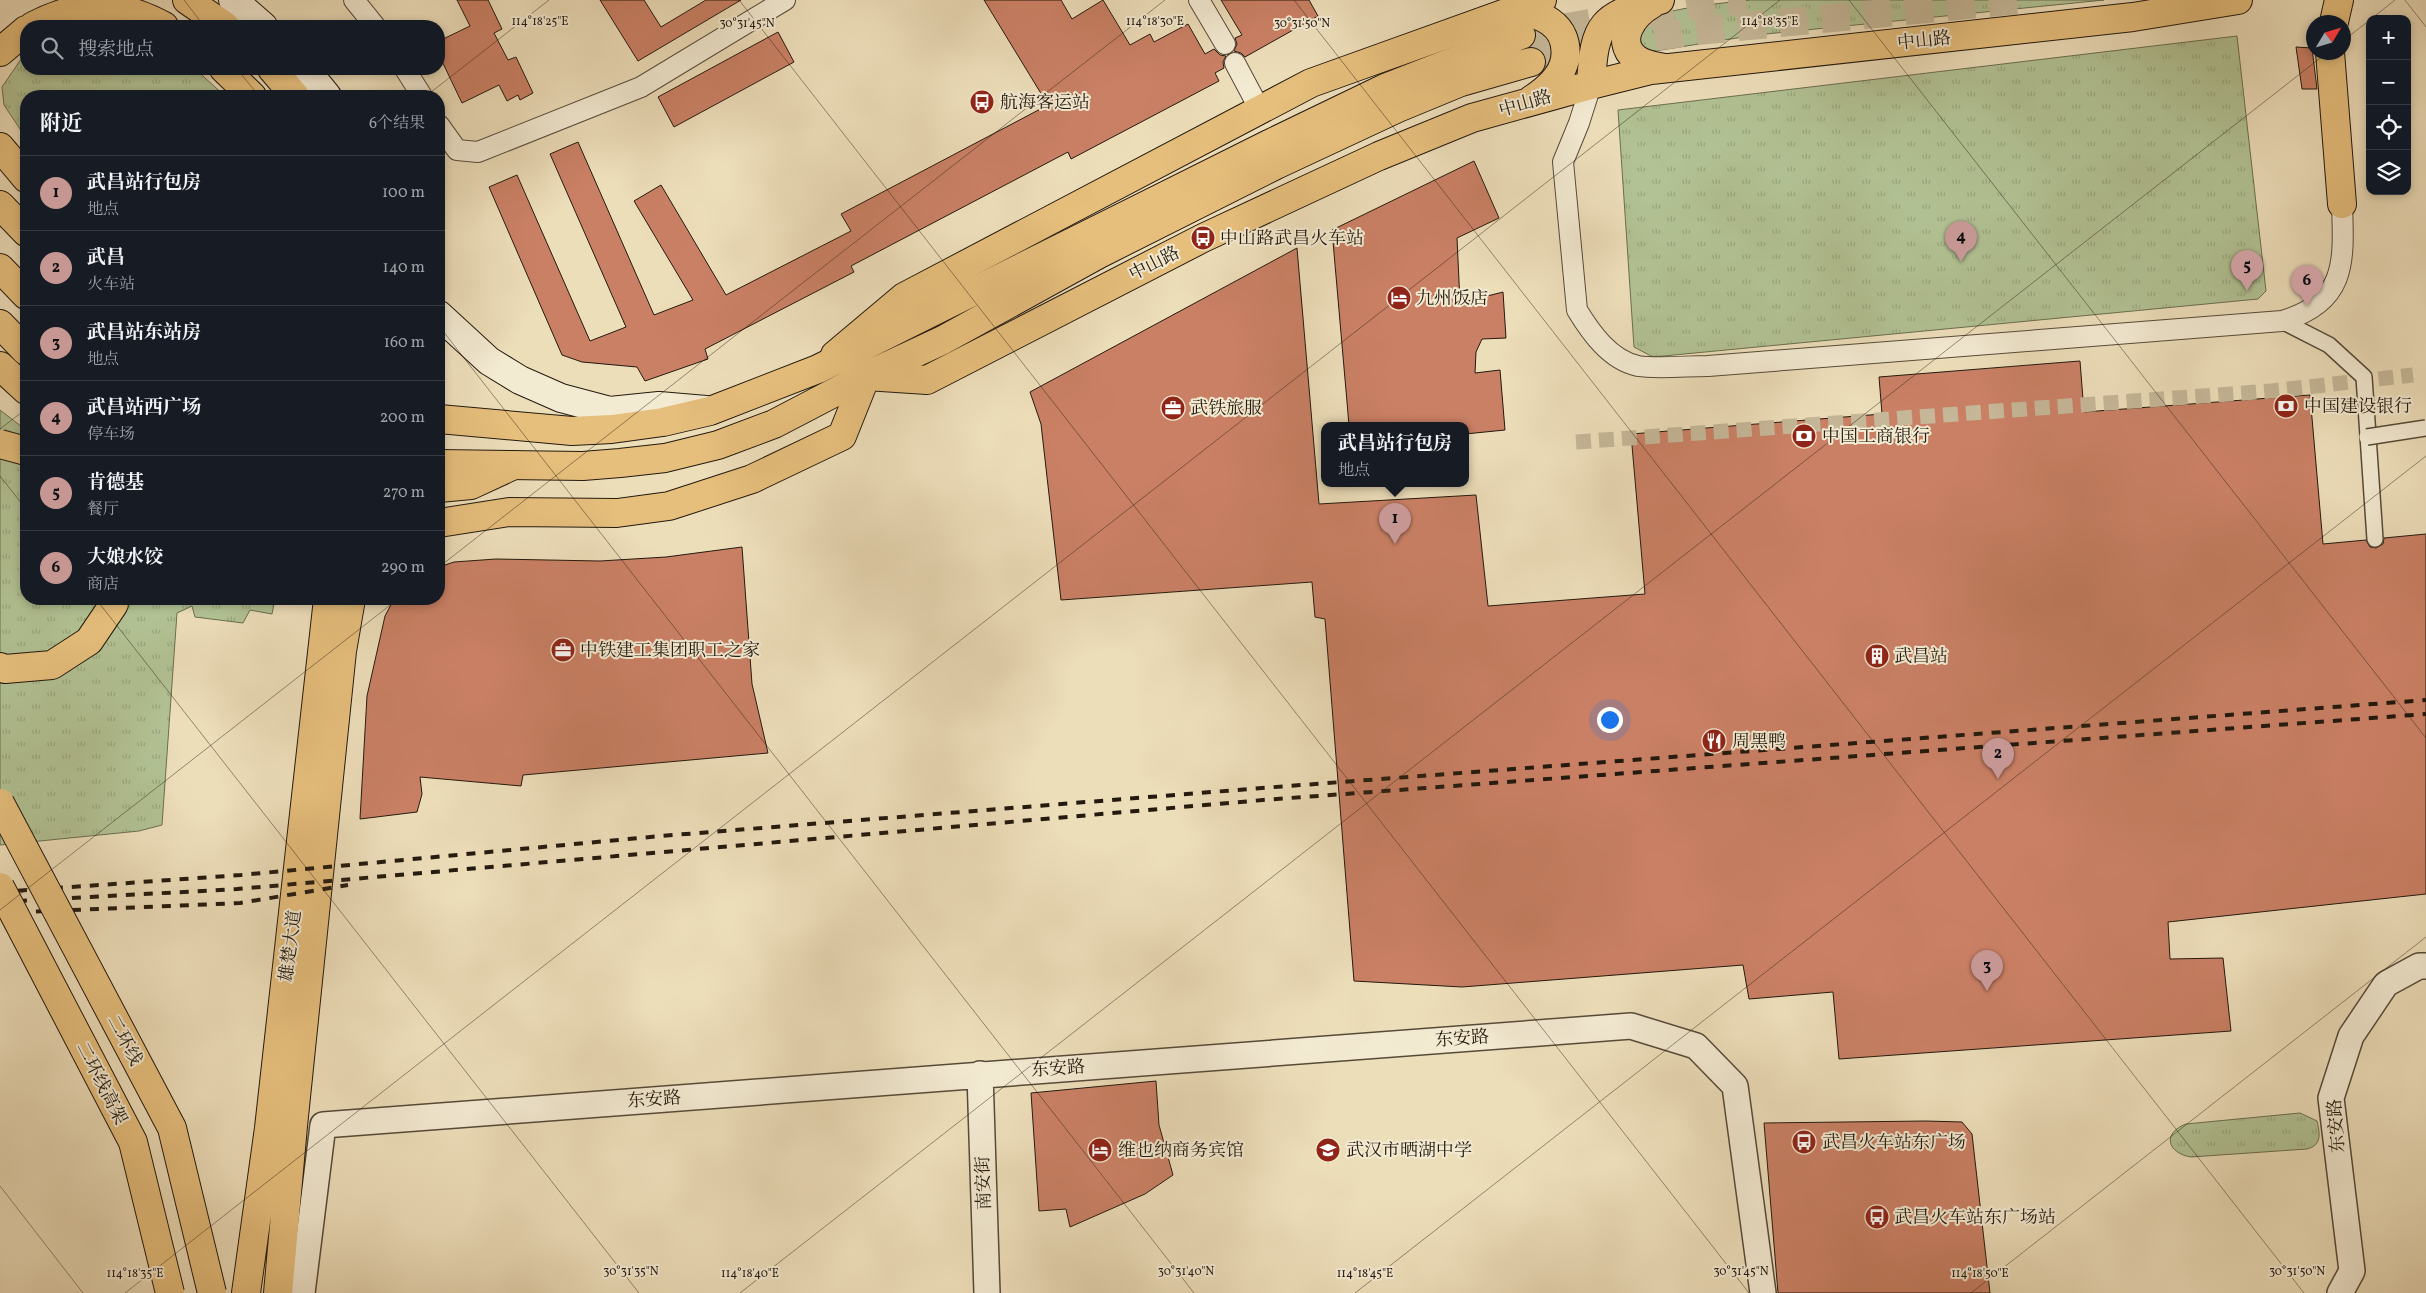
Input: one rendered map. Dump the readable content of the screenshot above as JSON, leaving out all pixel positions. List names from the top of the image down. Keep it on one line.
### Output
{"streets":{"main road":["中山路","雄楚大道","二环线","二环线高架"],"street":["东安路","南安街"]},"crossings":[["东安路","南安街"]],"places":{"bus stop":["航海客运站","中山路武昌火车站","武昌火车站东广场","武昌火车站东广场站"],"hotel":["九州饭店","维也纳商务宾馆"],"bank":["中国建设银行","中国工商银行"],"office":["武铁旅服","中铁建工集团职工之家"],"building":["武昌站"],"restaurant":["周黑鸭"],"school or university":["武汉市晒湖中学"]},"north":"top right","page":{"map_buttons":["+","−"],"search":"搜索地点","heading":["附近","6个结果"],"list":[{"mark":"1","name":"武昌站行包房","note":"地点","value":"100 m"},{"mark":"2","name":"武昌","note":"火车站","value":"140 m"},{"mark":"3","name":"武昌站东站房","note":"地点","value":"160 m"},{"mark":"4","name":"武昌站西广场","note":"停车场","value":"200 m"},{"mark":"5","name":"肯德基","note":"餐厅","value":"270 m"},{"mark":"6","name":"大娘水饺","note":"商店","value":"290 m"}],"pins":["4","5","6","1","2","3"],"popup":["武昌站行包房","地点"]},"coordinates":["114°18'25\"E","114°18'30\"E","114°18'35\"E","30°31'45\"N","30°31'50\"N","30°31'35\"N","30°31'40\"N","114°18'40\"E","114°18'45\"E","114°18'50\"E"]}
